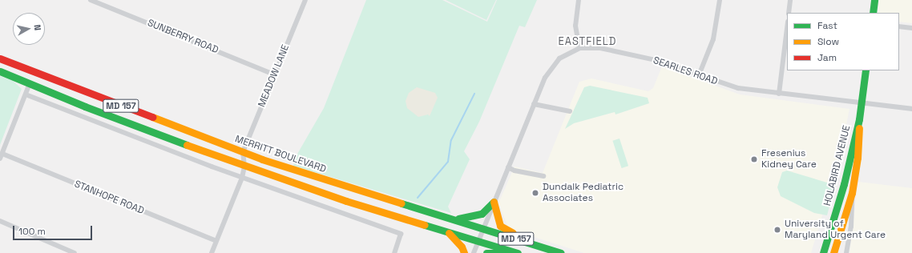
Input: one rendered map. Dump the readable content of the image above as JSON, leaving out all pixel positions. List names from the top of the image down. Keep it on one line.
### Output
{"streets":{"main road":["MD 157","MERRITT BOULEVARD","HOLABIRD AVENUE"],"street":["SUNBERRY ROAD","SEARLES ROAD","MEADOW LANE","STANHOPE ROAD"]},"crossings":[["SUNBERRY ROAD","MEADOW LANE"],["SEARLES ROAD","MD 157"],["SEARLES ROAD","MERRITT BOULEVARD"],["SEARLES ROAD","HOLABIRD AVENUE"],["MEADOW LANE","MERRITT BOULEVARD"]],"districts":["EASTFIELD"],"places":["Fresenius Kidney Care","Dundalk Pediatric Associates","University of Maryland Urgent Care"],"legend":["Fast","Slow","Jam"],"scale_bar":"100 m","north":"right"}
